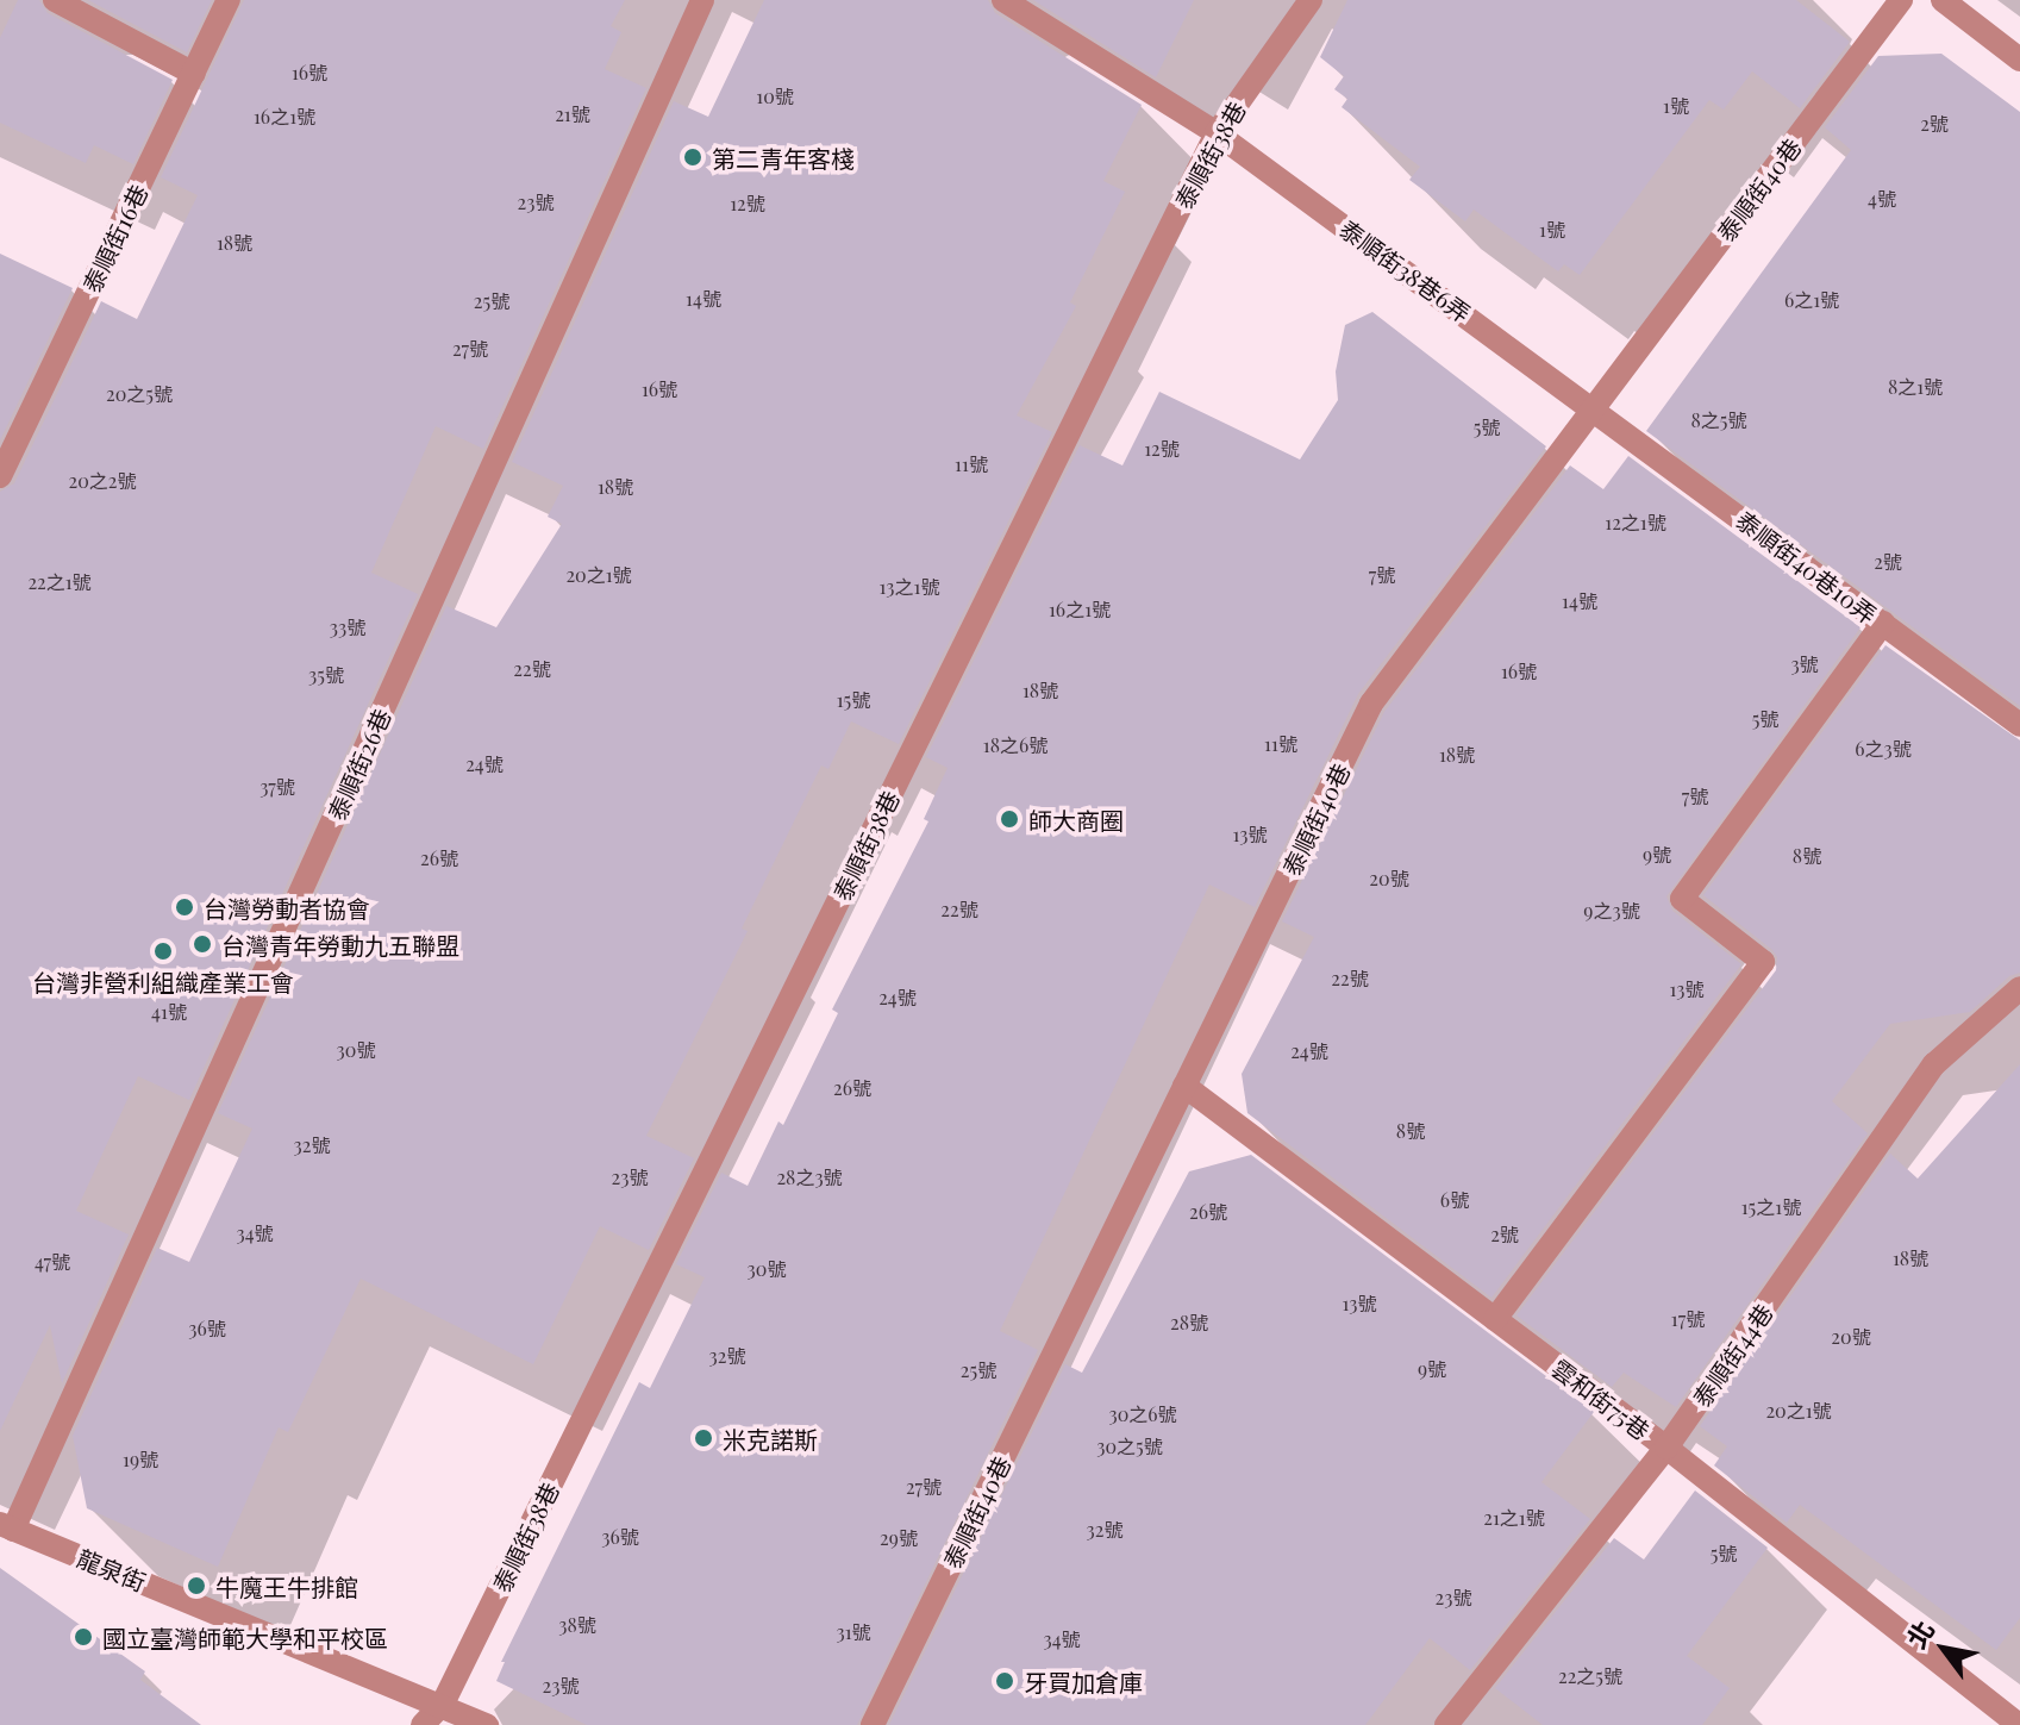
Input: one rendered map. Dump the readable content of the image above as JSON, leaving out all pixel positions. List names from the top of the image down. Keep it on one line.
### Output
{"streets":{"street":["泰順街38巷","泰順街40巷","泰順街16巷","泰順街38巷6弄","泰順街40巷10弄","泰順街26巷","泰順街44巷","雲和街75巷","龍泉街"]},"crossings":[["泰順街38巷","泰順街38巷6弄"],["泰順街38巷","龍泉街"],["泰順街40巷","泰順街38巷6弄"],["泰順街40巷","泰順街40巷10弄"],["泰順街40巷","雲和街75巷"],["泰順街38巷6弄","泰順街40巷10弄"],["泰順街26巷","龍泉街"],["泰順街44巷","雲和街75巷"]],"places":["第二青年客棧","師大商圈","台灣勞動者協會","台灣青年勞動九五聯盟","台灣非營利組織產業工會","米克諾斯","牛魔王牛排館","國立臺灣師範大學和平校區","牙買加倉庫"],"house_numbers":["16號","10號","1號","21號","16之1號","2號","4號","23號","12號","1號","18號","14號","6之1號","25號","27號","8之1號","16號","20之5號","8之5號","5號","12號","11號","20之2號","18號","12之1號","2號","20之1號","7號","22之1號","13之1號","14號","16之1號","33號","3號","22號","16號","35號","18號","15號","5號","11號","18之6號","6之3號","18號","24號","37號","7號","13號","9號","8號","26號","20號","22號","9之3號","22號","13號","24號","41號","30號","24號","26號","8號","32號","23號","28之3號","6號","15之1號","26號","34號","2號","18號","47號","30號","13號","17號","28號","36號","20號","32號","9號","25號","20之1號","30之6號","30之5號","19號","27號","21之1號","32號","36號","29號","5號","23號","38號","31號","34號","22之5號","23號"],"north":"top left"}
